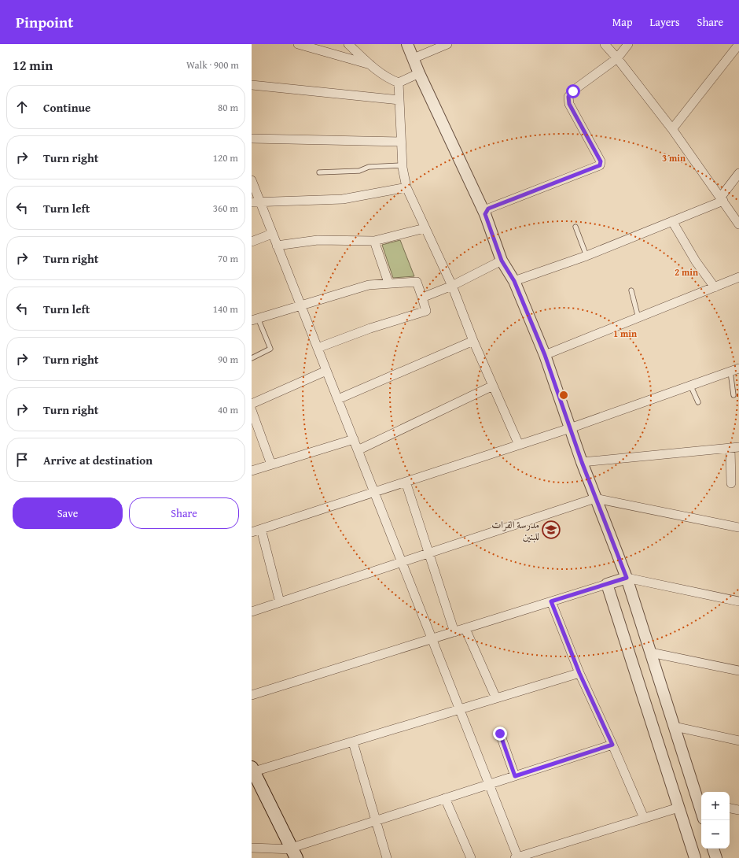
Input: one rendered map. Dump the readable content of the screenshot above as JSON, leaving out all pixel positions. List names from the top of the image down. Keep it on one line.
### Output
{"places":{"school or university":["مدرسة الفرات للبنين"]},"page":{"header":"Pinpoint","nav":["Map","Layers","Share"],"heading":["12 min","Walk · 900 m"],"list":[["Continue","80 m"],["Turn right","120 m"],["Turn left","360 m"],["Turn right","70 m"],["Turn left","140 m"],["Turn right","90 m"],["Turn right","40 m"],"Arrive at destination"],"buttons":["Save","Share"],"map_buttons":["+","−"]},"rings":["3 min","2 min","1 min"]}
